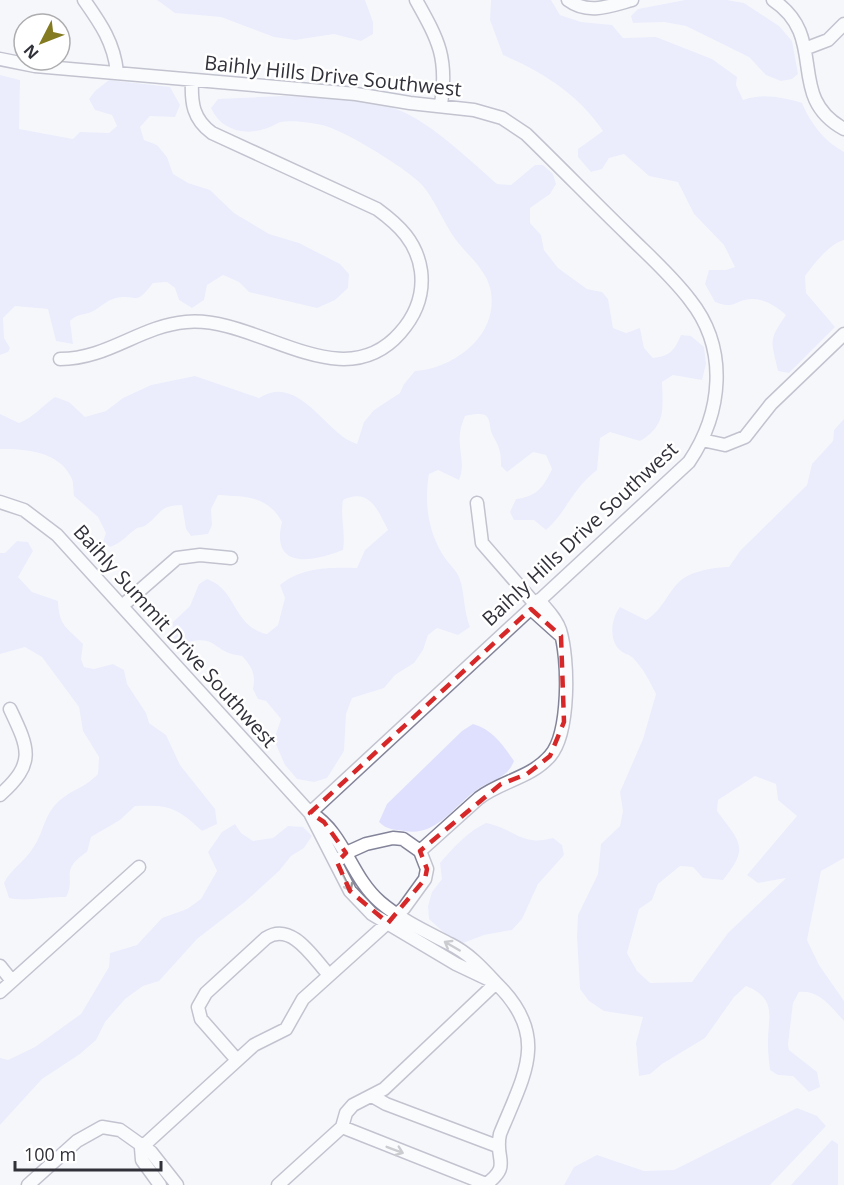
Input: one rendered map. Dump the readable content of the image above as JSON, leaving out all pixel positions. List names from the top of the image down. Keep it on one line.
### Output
{"streets":{"street":["Baihly Hills Drive Southwest","Baihly Summit Drive Southwest"]},"crossings":[["Baihly Hills Drive Southwest","Baihly Summit Drive Southwest"]],"scale_bar":"100 m","north":"bottom left"}
